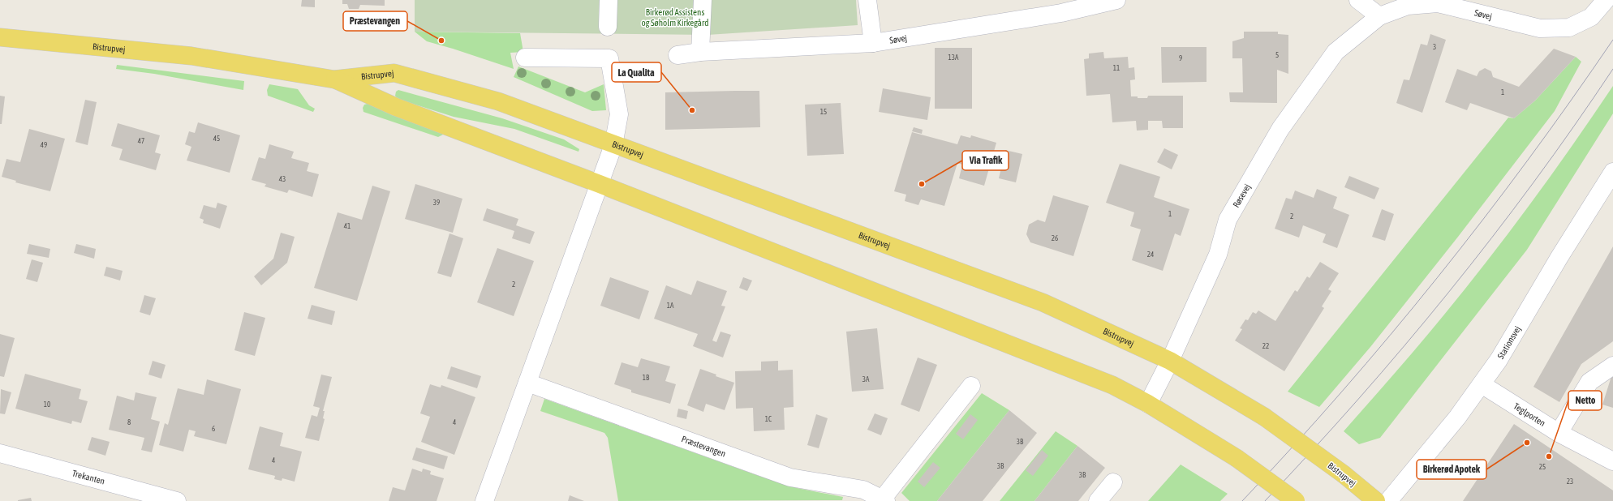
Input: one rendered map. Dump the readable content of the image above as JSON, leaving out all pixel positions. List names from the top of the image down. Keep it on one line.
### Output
{"streets":{"main road":["Bistrupvej"],"street":["Søvej","Røsevej","Stationsvej","Teglporten","Præstevangen","Trekanten"]},"crossings":[["Søvej","Røsevej"],["Bistrupvej","Røsevej"],["Stationsvej","Teglporten"]],"parks":["Birkerød Assistens og Søholm Kirkegård"],"places":["Præstevangen","La Qualita","Via Trafik","Birkerød Apotek","Netto"],"house_numbers":["3","5","13A","9","11","1","15","45","47","49","43","39","1","2","41","26","24","2","1A","22","1B","3A","10","1C","8","4","6","3B","4","3B","25","3B","23"]}
